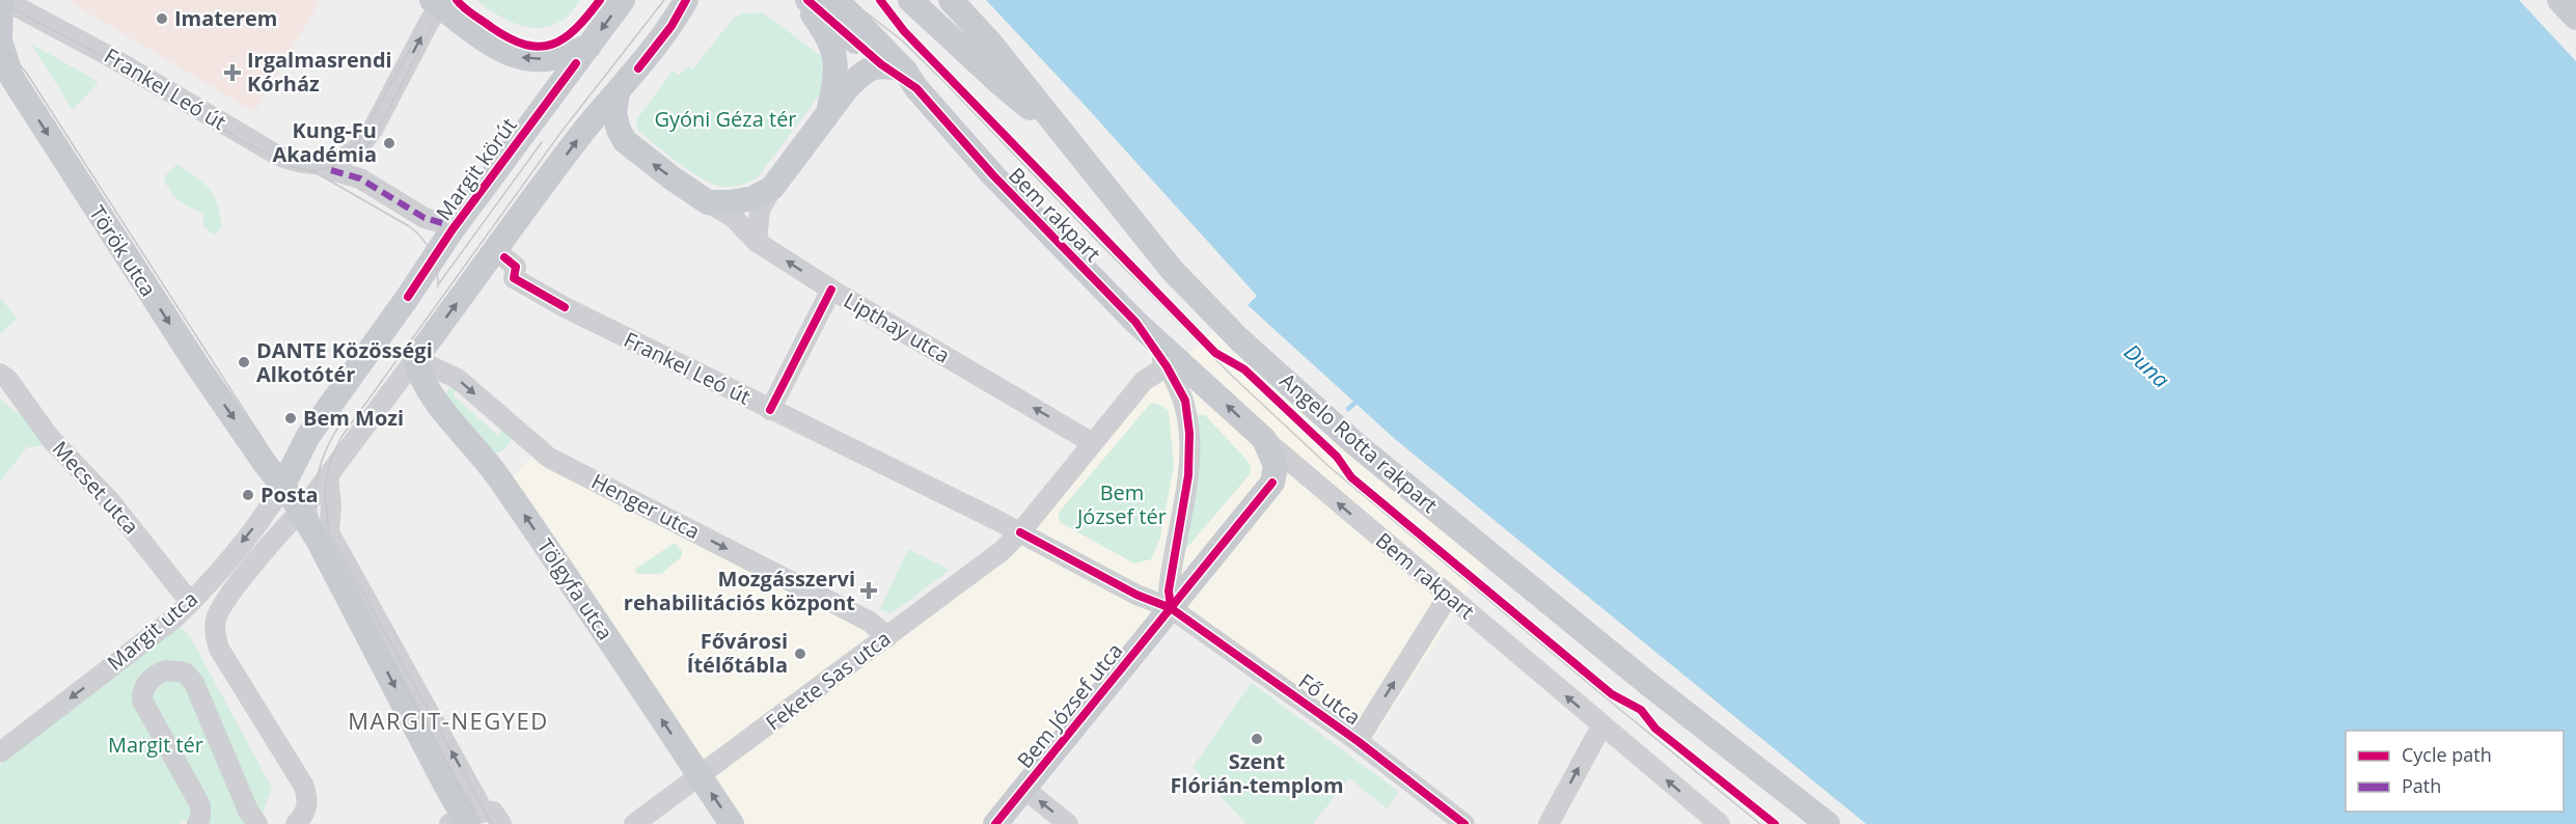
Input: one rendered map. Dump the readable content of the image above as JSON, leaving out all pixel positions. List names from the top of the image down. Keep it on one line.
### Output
{"streets":{"main road":["Margit körút","Bem rakpart","Török utca","Angelo Rotta rakpart","Tölgyfa utca","Bem József utca"],"street":["Frankel Leó út","Lipthay utca","Mecset utca","Henger utca","Margit utca","Fekete Sas utca","Fő utca"]},"crossings":[["Frankel Leó út","Török utca"],["Frankel Leó út","Fekete Sas utca"],["Margit körút","Török utca"],["Margit körút","Margit utca"],["Török utca","Margit utca"],["Mecset utca","Margit utca"],["Henger utca","Tölgyfa utca"],["Henger utca","Fekete Sas utca"],["Tölgyfa utca","Fekete Sas utca"],["Fő utca","Bem József utca"]],"one_way":["Bem rakpart","Török utca","Lipthay utca","Henger utca","Margit utca"],"districts":["MARGIT-NEGYED"],"water":["Duna"],"parks":["Gyóni Géza tér","Bem József tér","Margit tér"],"places":{"other":["Imaterem","Kung-Fu Akadémia","DANTE Közösségi Alkotótér","Bem Mozi","Posta","Fővárosi Ítélőtábla","Szent Flórián-templom"],"health":["Irgalmasrendi Kórház","Mozgásszervi rehabilitációs központ"]},"legend":["Cycle path","Path"]}
